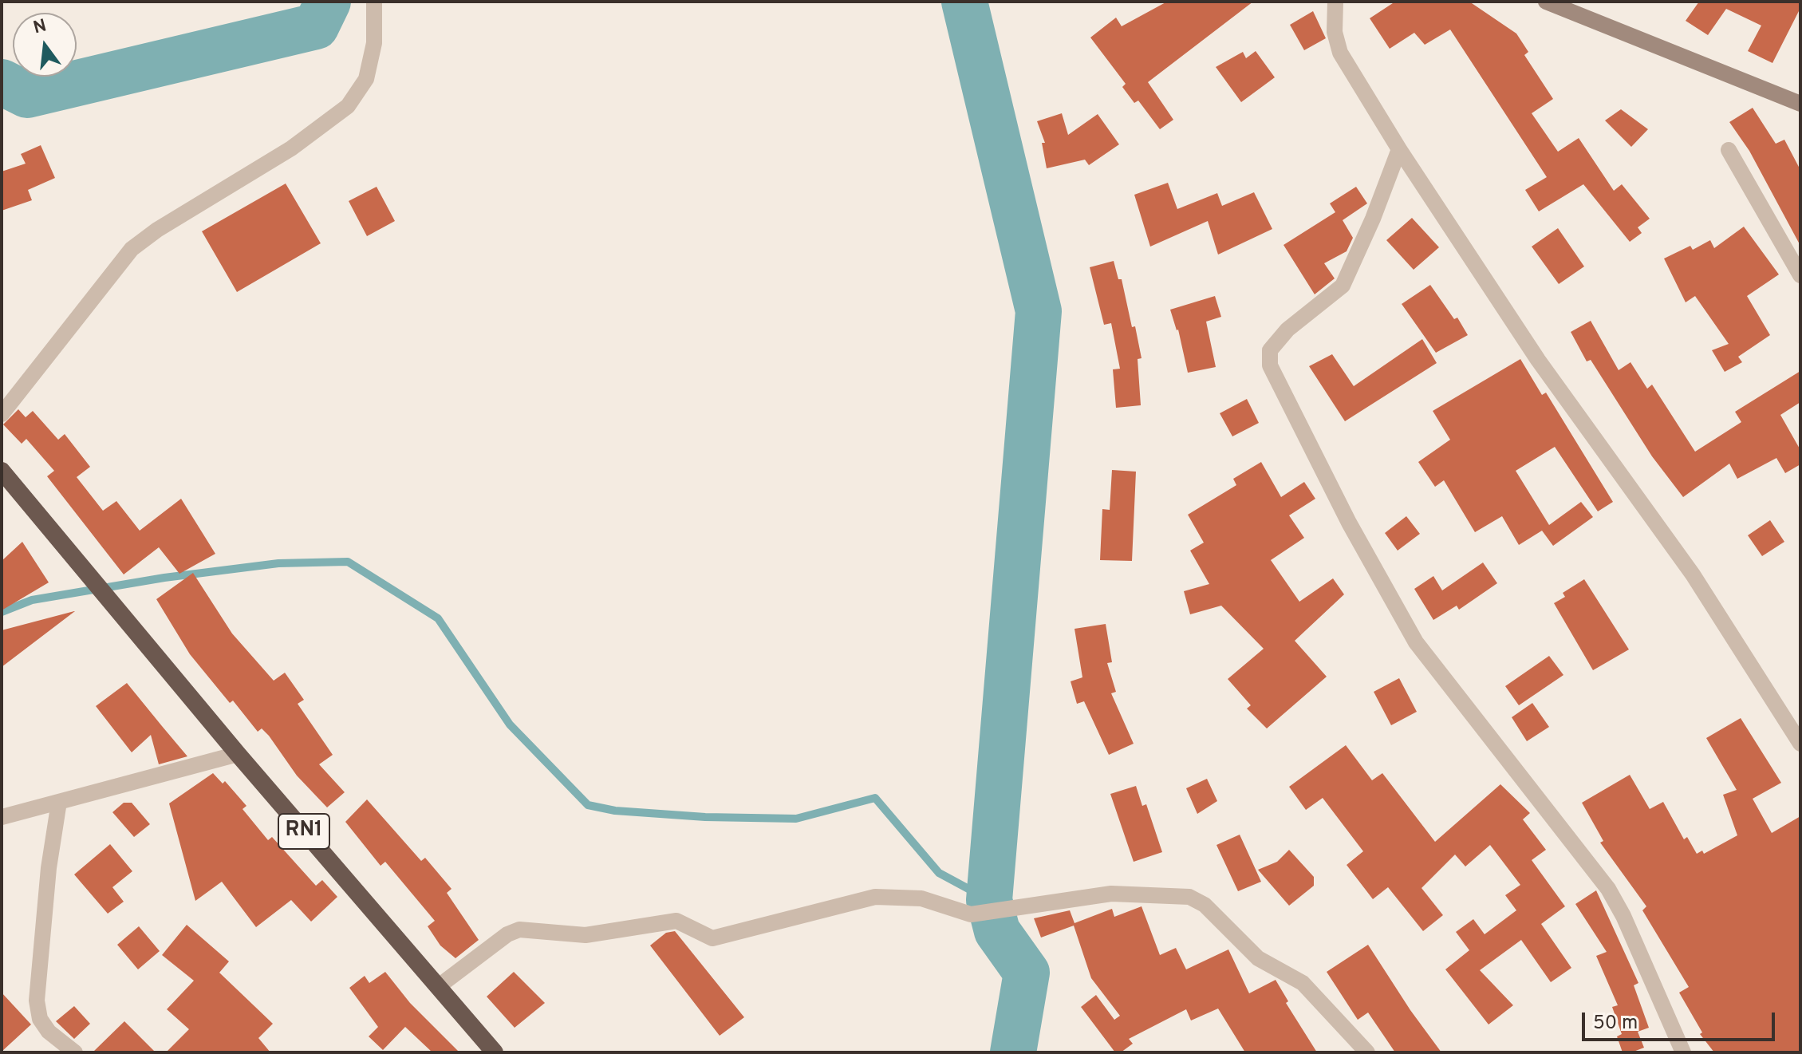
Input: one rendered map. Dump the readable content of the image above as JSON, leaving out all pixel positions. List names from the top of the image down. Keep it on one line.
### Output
{"streets":{"highway":["RN1"]},"scale_bar":"50 m","north":"top"}
